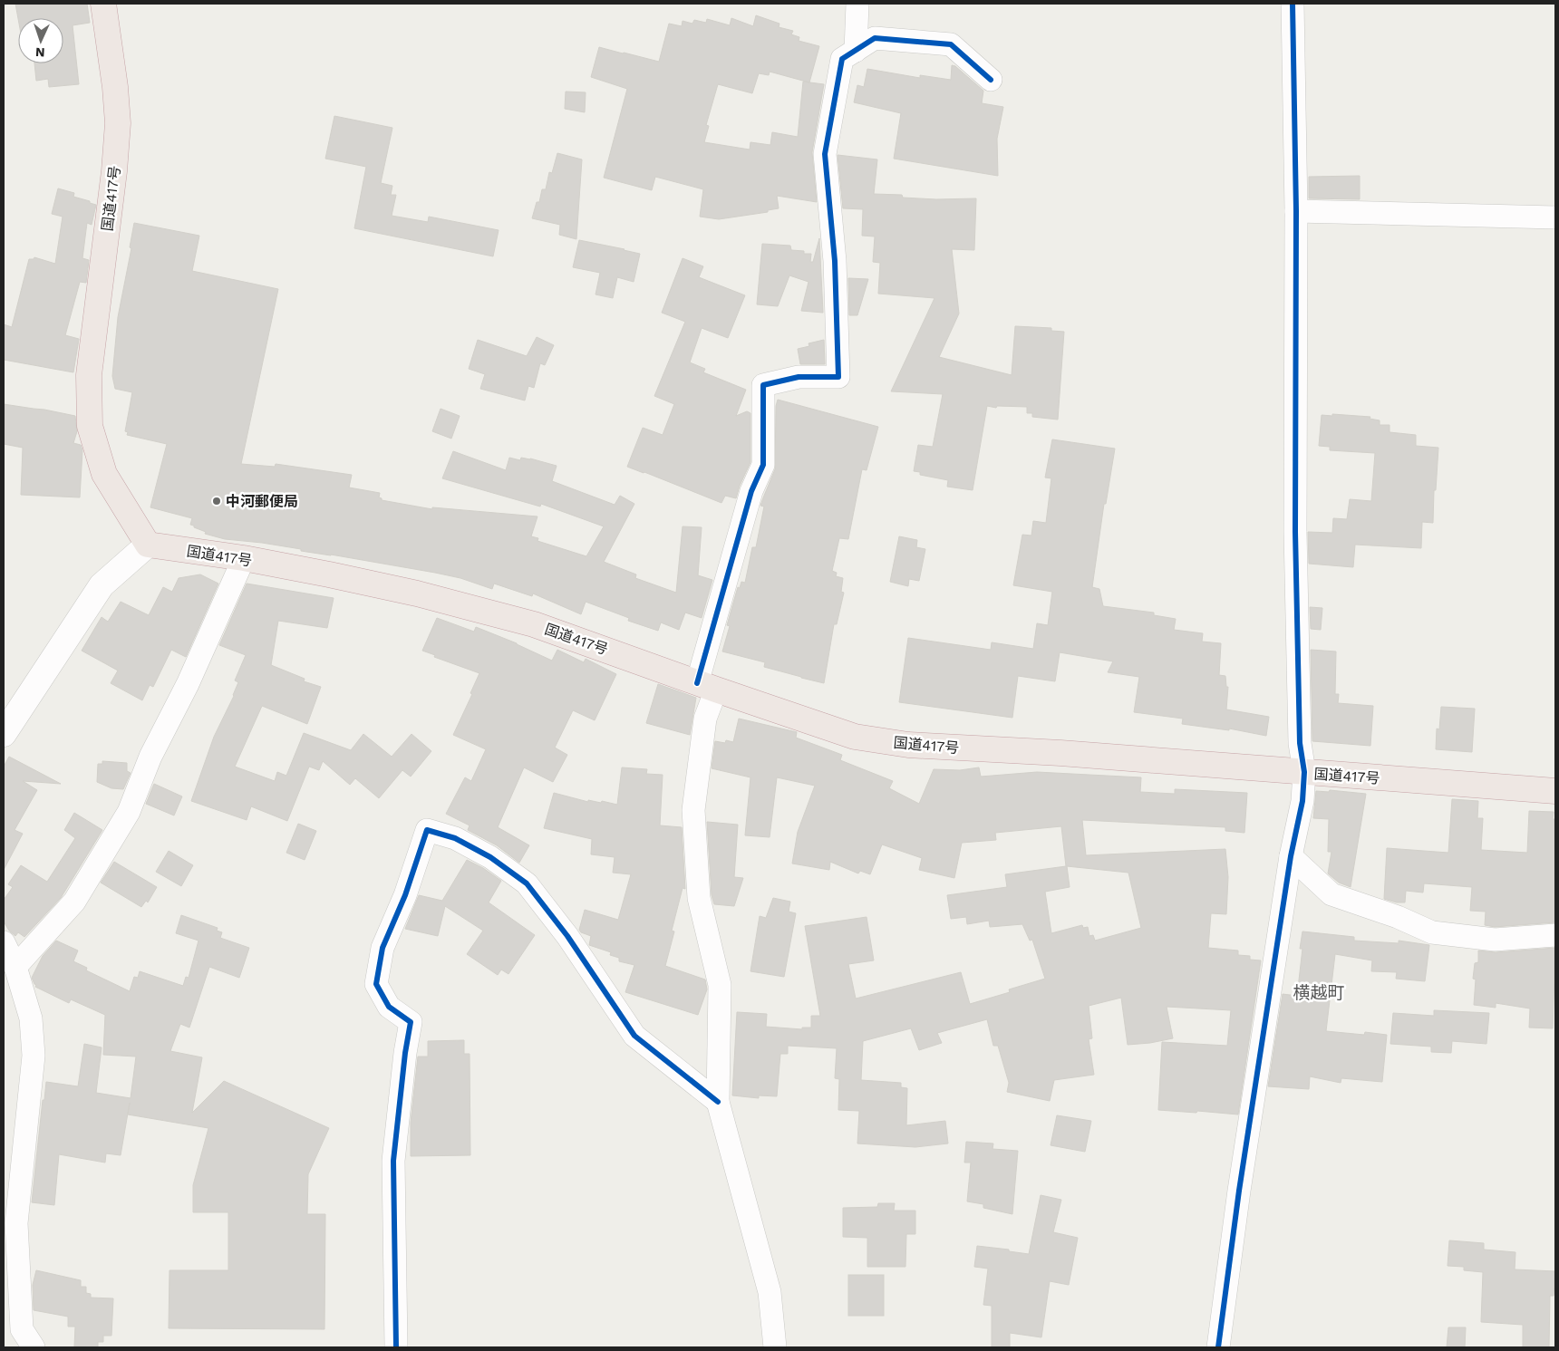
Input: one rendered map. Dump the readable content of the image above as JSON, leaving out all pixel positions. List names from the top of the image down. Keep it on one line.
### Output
{"streets":{"highway":["国道417号"]},"districts":["横越町"],"places":["中河郵便局"],"north":"bottom"}
